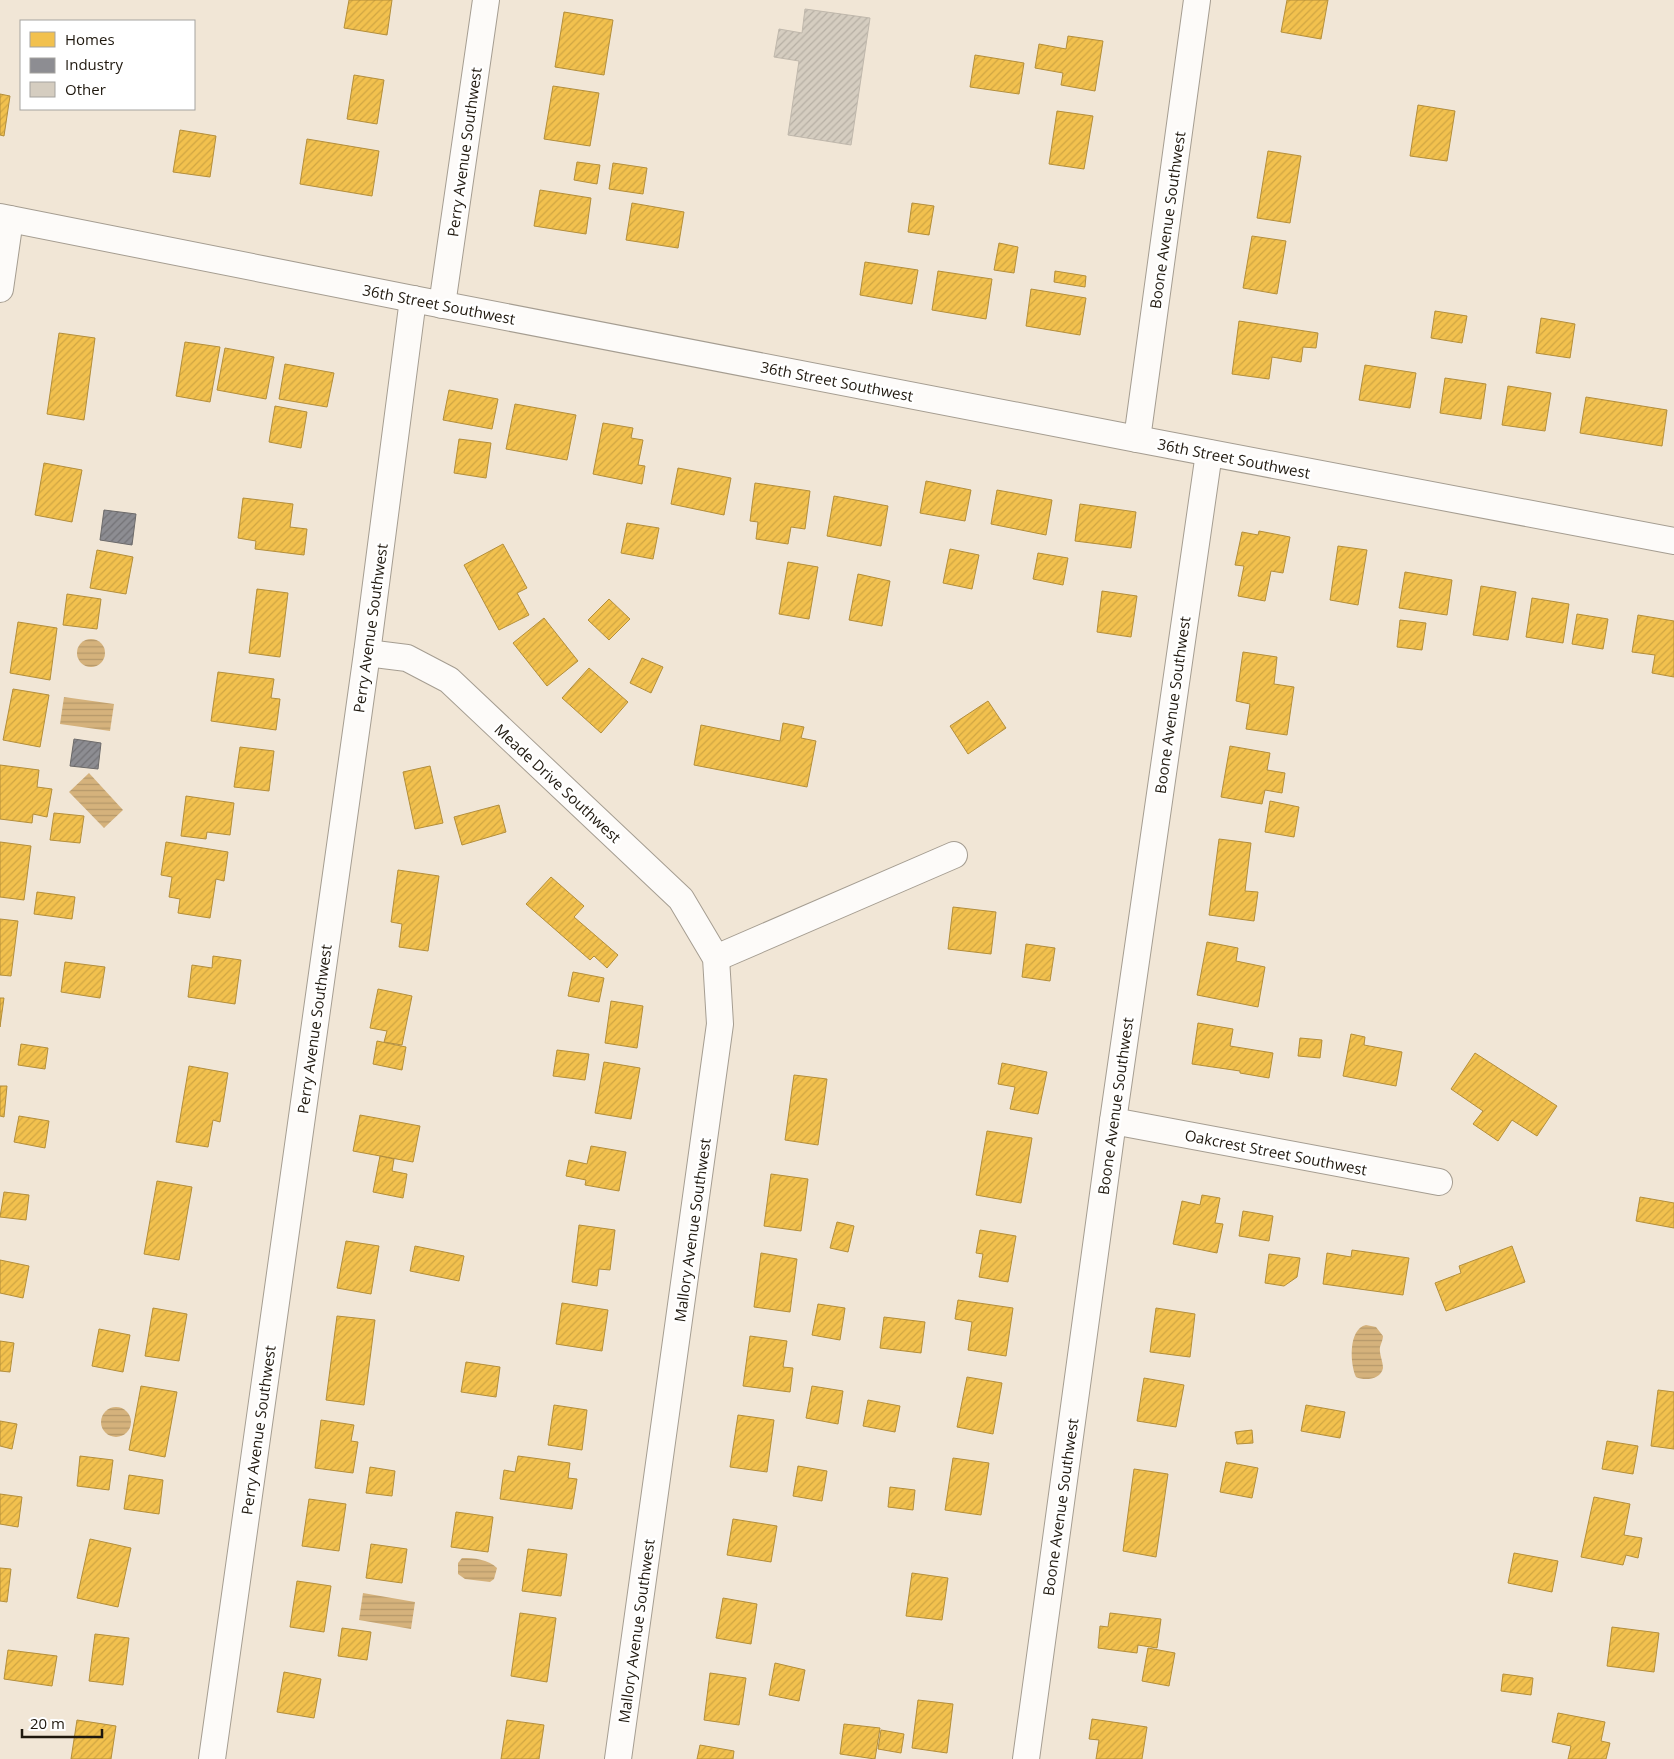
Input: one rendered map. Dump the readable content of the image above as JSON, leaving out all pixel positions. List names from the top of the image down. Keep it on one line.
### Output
{"streets":{"street":["Perry Avenue Southwest","Boone Avenue Southwest","36th Street Southwest","Meade Drive Southwest","Oakcrest Street Southwest","Mallory Avenue Southwest"]},"crossings":[["Perry Avenue Southwest","36th Street Southwest"],["Perry Avenue Southwest","Meade Drive Southwest"],["Boone Avenue Southwest","36th Street Southwest"],["Boone Avenue Southwest","Oakcrest Street Southwest"],["Meade Drive Southwest","Mallory Avenue Southwest"]],"legend":["Homes","Industry","Other"],"scale_bar":"20 m"}
